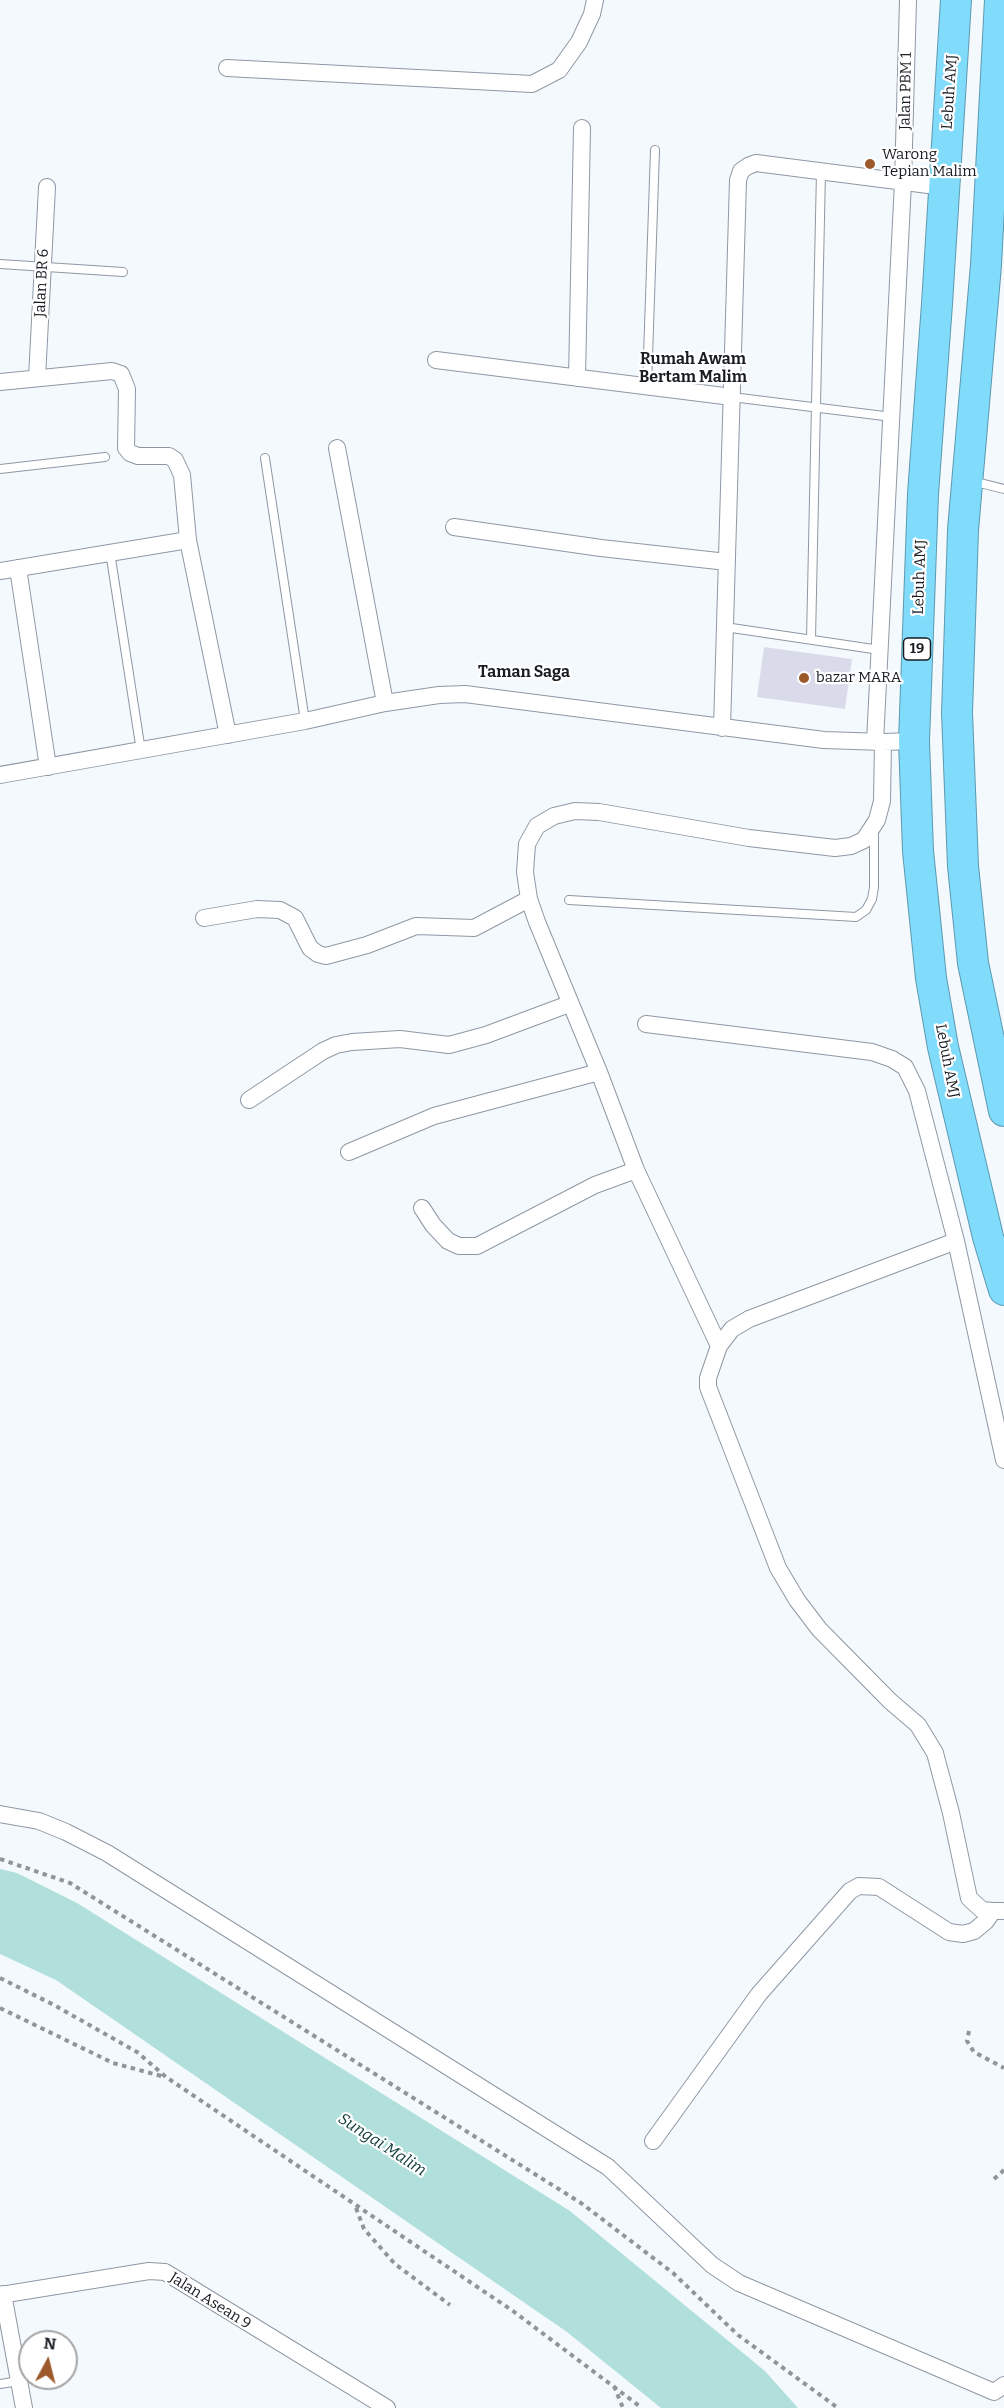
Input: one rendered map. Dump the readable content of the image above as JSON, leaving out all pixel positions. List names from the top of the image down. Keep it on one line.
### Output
{"streets":{"highway":["Lebuh AMJ","19"],"street":["Jalan PBM 1","Jalan BR 6","Jalan Asean 9"]},"districts":["Rumah Awam Bertam Malim","Taman Saga"],"water":["Sungai Malim"],"places":["Warong Tepian Malim","bazar MARA"],"north":"top"}
